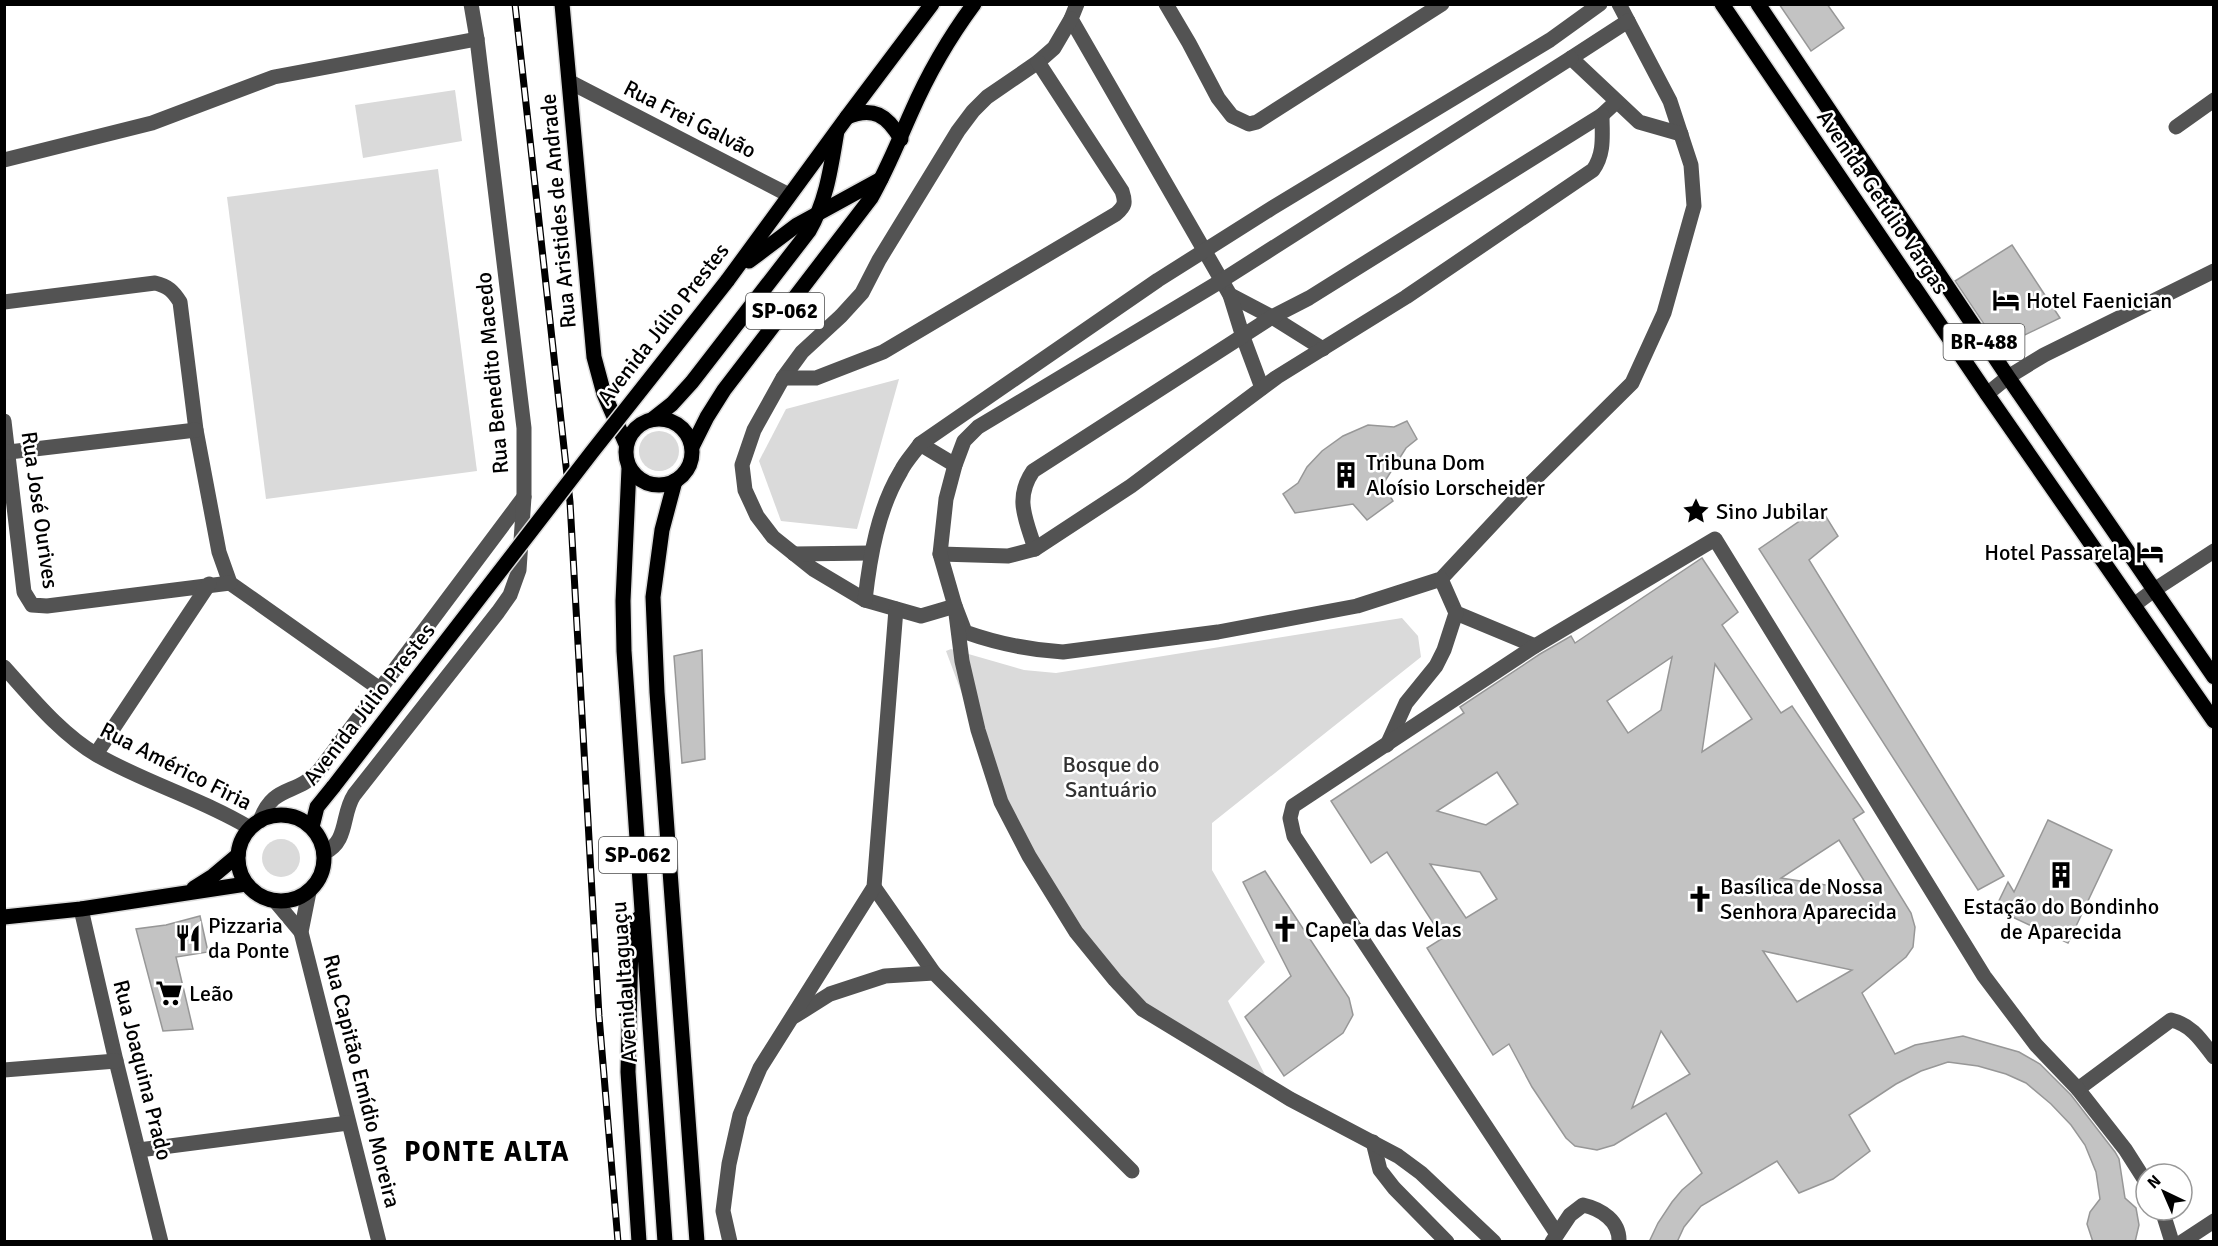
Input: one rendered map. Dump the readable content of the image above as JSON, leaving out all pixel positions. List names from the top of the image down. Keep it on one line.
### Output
{"streets":{"main road":["Avenida Getúlio Vargas","Rua Aristides de Andrade","SP-062","Avenida Júlio Prestes","BR-488","Avenida Itaguaçu"],"street":["Rua Frei Galvão","Rua Benedito Macedo","Rua José Ourives","Rua Américo Firia","Rua Joaquina Prado","Rua Capitão Emídio Moreira"]},"crossings":[["Rua Frei Galvão","Rua Aristides de Andrade"],["Rua Frei Galvão","Avenida Júlio Prestes"],["Rua Aristides de Andrade","SP-062"],["Rua Aristides de Andrade","Avenida Júlio Prestes"],["Rua Aristides de Andrade","Avenida Itaguaçu"],["SP-062","Avenida Júlio Prestes"],["SP-062","Avenida Itaguaçu"],["Avenida Júlio Prestes","Rua Benedito Macedo"],["Avenida Júlio Prestes","Rua Américo Firia"],["Avenida Júlio Prestes","Avenida Itaguaçu"],["Avenida Júlio Prestes","Rua Capitão Emídio Moreira"],["Rua Benedito Macedo","Rua Américo Firia"],["Rua Benedito Macedo","Rua Capitão Emídio Moreira"],["Rua Américo Firia","Rua Capitão Emídio Moreira"]],"districts":["PONTE ALTA"],"parks":["Bosque do Santuário"],"places":{"hotel":["Hotel Faenician","Hotel Passarela"],"building":["Tribuna Dom Aloísio Lorscheider","Estação do Bondinho de Aparecida"],"place":["Sino Jubilar"],"church":["Basílica de Nossa Senhora Aparecida","Capela das Velas"],"restaurant":["Pizzaria da Ponte"],"supermarket":["Leão"]},"north":"top left"}
